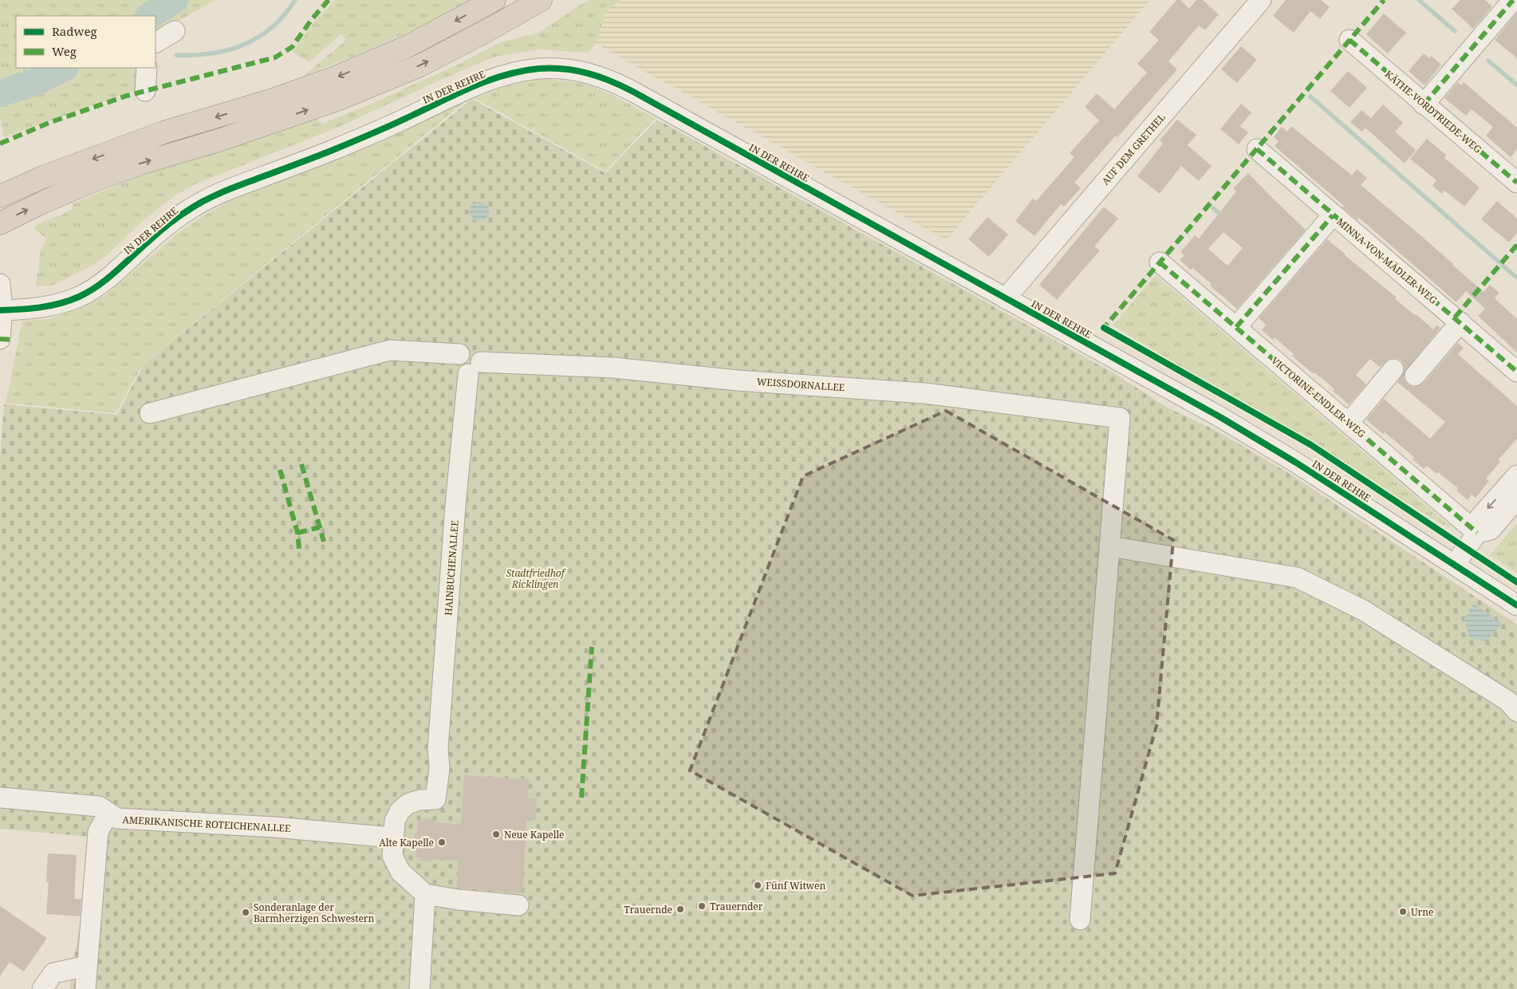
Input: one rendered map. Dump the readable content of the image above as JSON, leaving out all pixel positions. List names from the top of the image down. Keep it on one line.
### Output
{"streets":{"street":["IN DER REHRE","KÄTHE-VORDTRIEDE-WEG","AUF DEM GRETHEL","MINNA-VON-MÄDLER-WEG","WEISSDORNALLEE","VICTORINE-ENDLER-WEG","HAINBUCHENALLEE","AMERIKANISCHE ROTEICHENALLEE"]},"crossings":[["IN DER REHRE","AUF DEM GRETHEL"],["WEISSDORNALLEE","HAINBUCHENALLEE"],["HAINBUCHENALLEE","AMERIKANISCHE ROTEICHENALLEE"]],"parks":["Stadtfriedhof Ricklingen"],"places":["Neue Kapelle","Alte Kapelle","Fünf Witwen","Trauernder","Trauernde","Urne","Sonderanlage der Barmherzigen Schwestern"],"legend":["Radweg","Weg"]}
